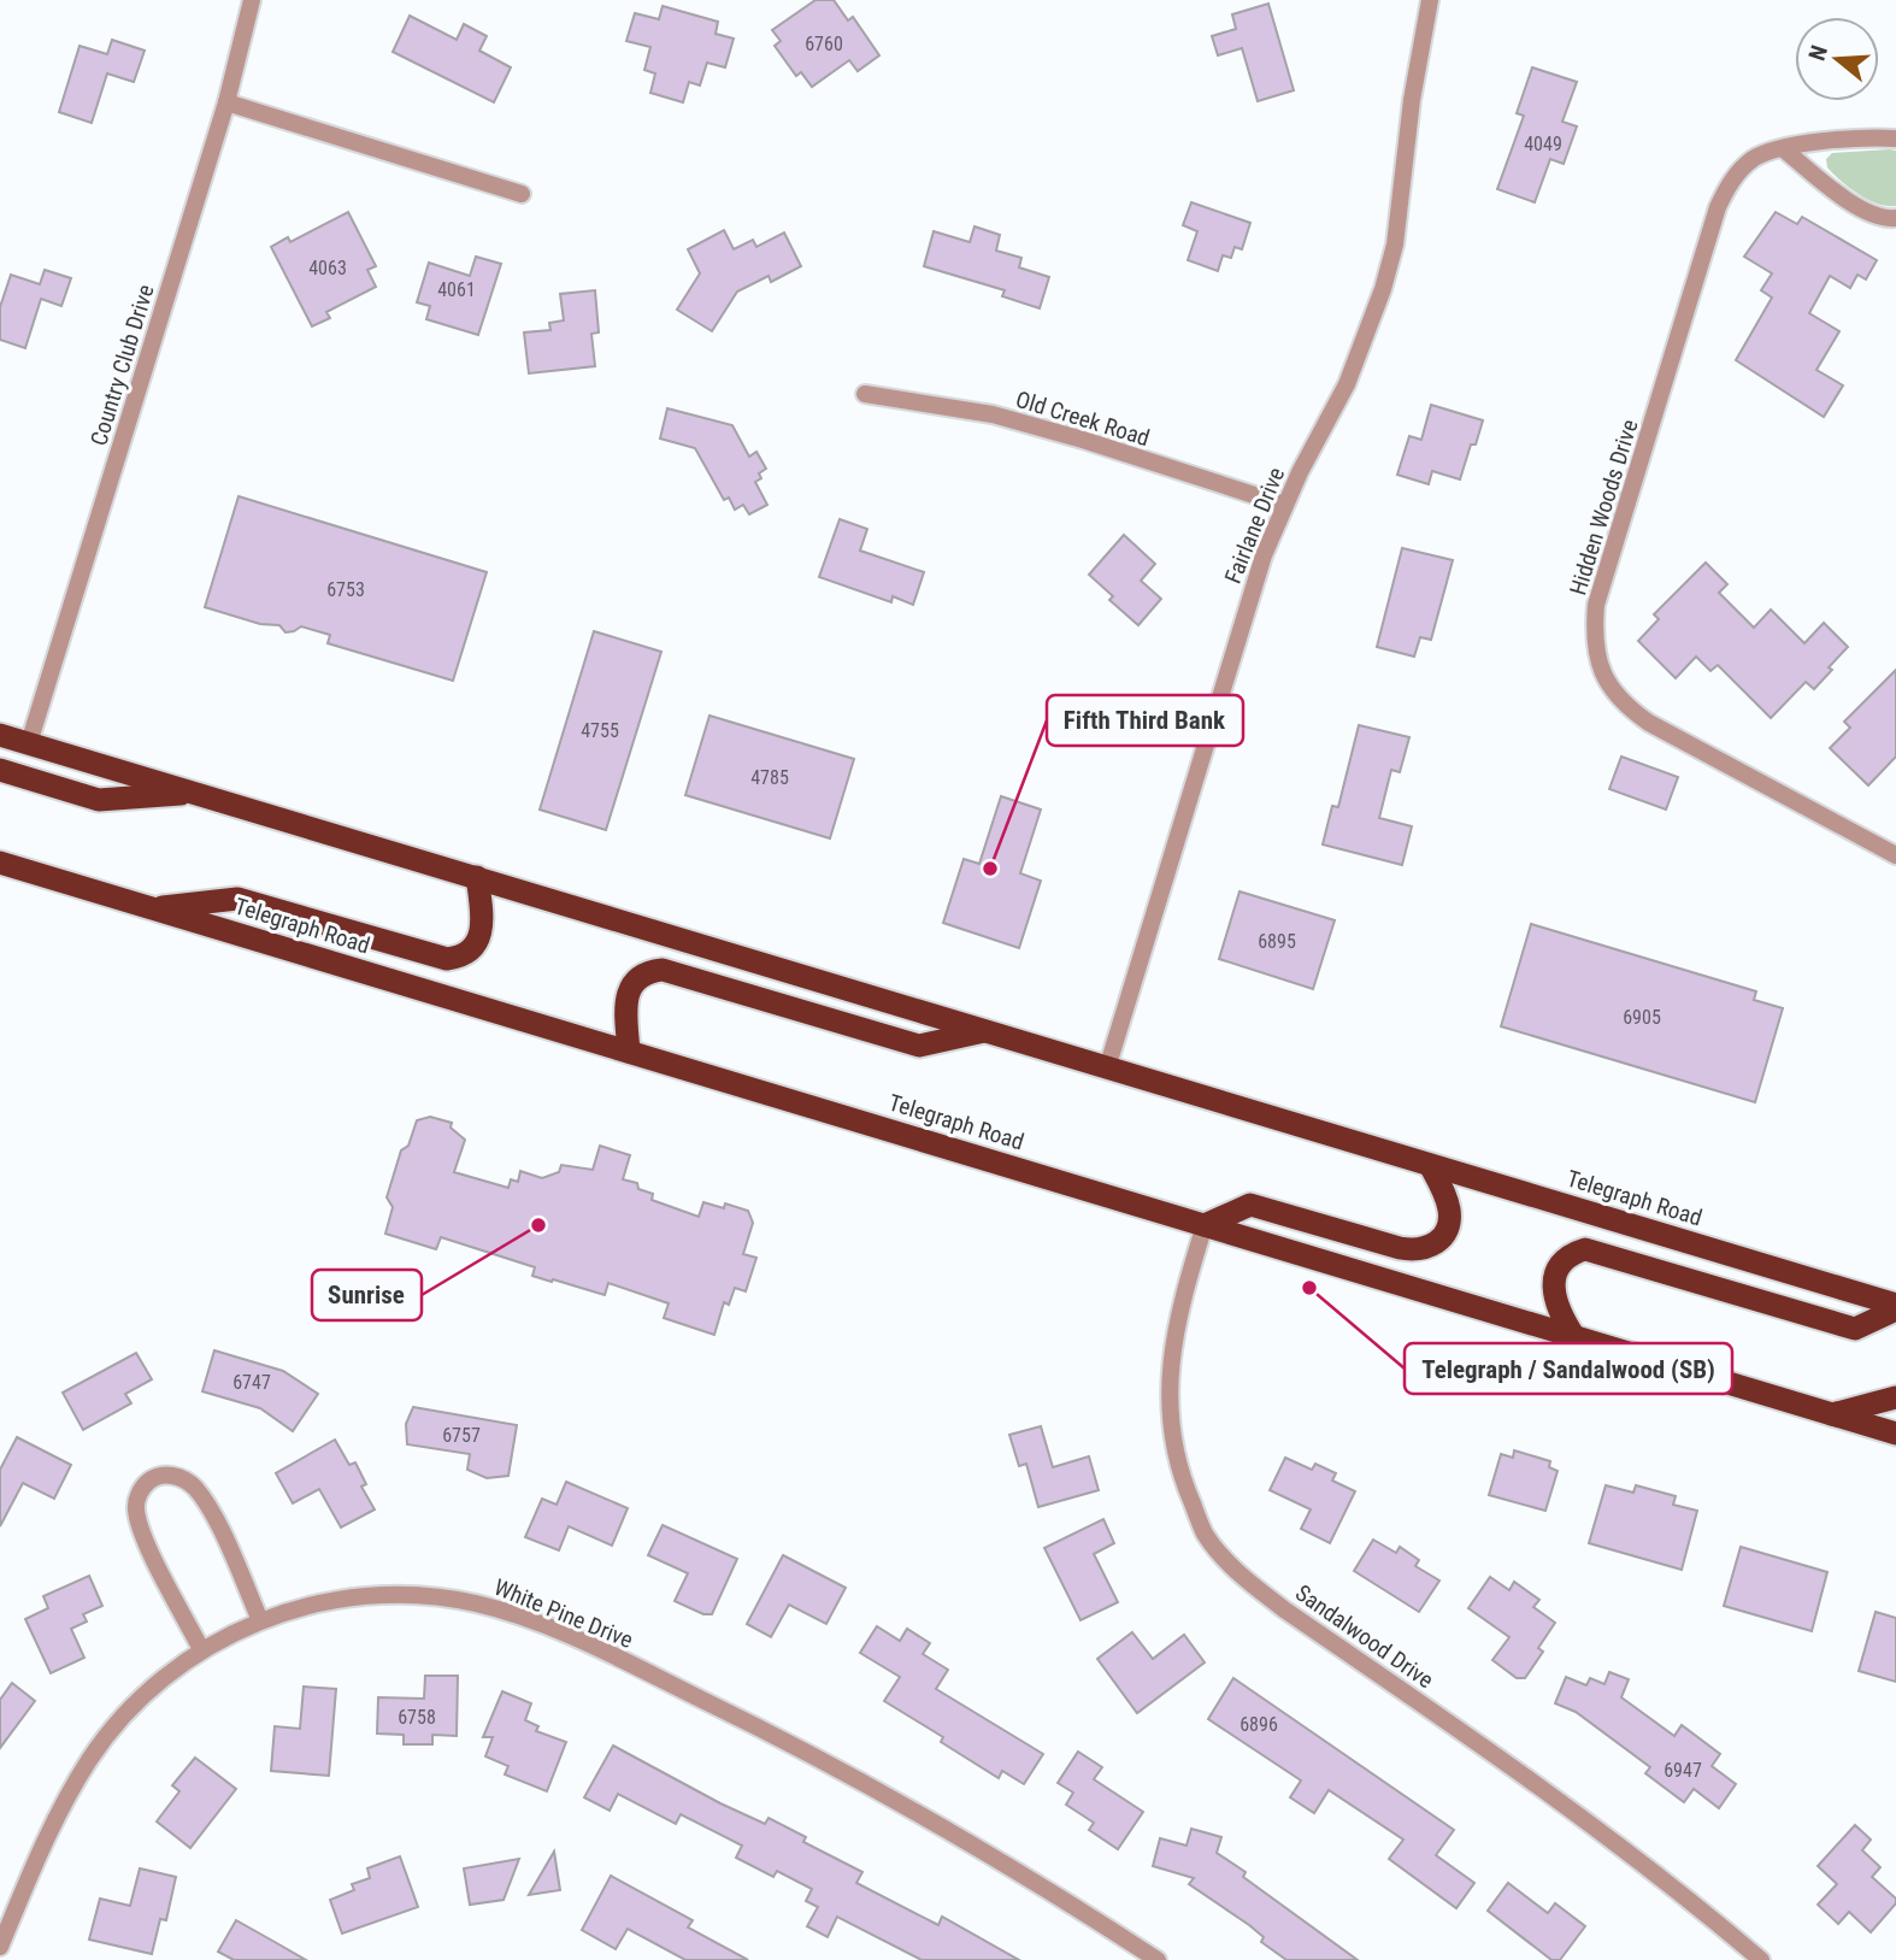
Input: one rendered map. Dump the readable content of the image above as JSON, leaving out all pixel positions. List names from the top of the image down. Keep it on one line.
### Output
{"streets":{"highway":["Telegraph Road"],"street":["Country Club Drive","Old Creek Road","Hidden Woods Drive","Fairlane Drive","White Pine Drive","Sandalwood Drive"]},"crossings":[["Country Club Drive","Telegraph Road"],["Old Creek Road","Fairlane Drive"],["Fairlane Drive","Telegraph Road"],["Telegraph Road","Sandalwood Drive"]],"places":["Fifth Third Bank","Sunrise","Telegraph / Sandalwood (SB)"],"house_numbers":["6760","4049","4063","4061","6753","4755","4785","6895","6905","6747","6757","6758","6896","6947"],"north":"left"}
